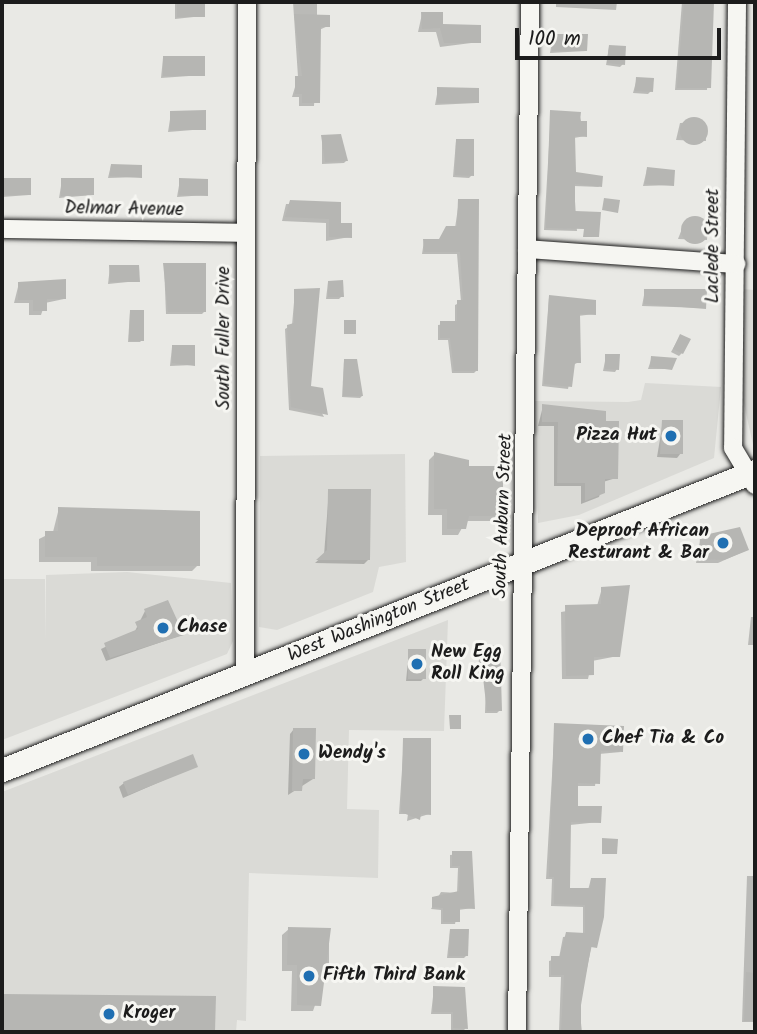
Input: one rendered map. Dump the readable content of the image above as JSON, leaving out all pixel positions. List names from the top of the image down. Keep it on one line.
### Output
{"streets":{"main road":["West Washington Street"],"street":["Delmar Avenue","Laclede Street","South Fuller Drive","South Auburn Street"]},"crossings":[["Delmar Avenue","South Fuller Drive"],["Laclede Street","West Washington Street"],["South Fuller Drive","West Washington Street"],["South Auburn Street","West Washington Street"]],"places":["Pizza Hut","Deproof African Resturant & Bar","Chase","New Egg Roll King","Chef Tia & Co","Wendy's","Fifth Third Bank","Kroger"],"scale_bar":"100 m"}
